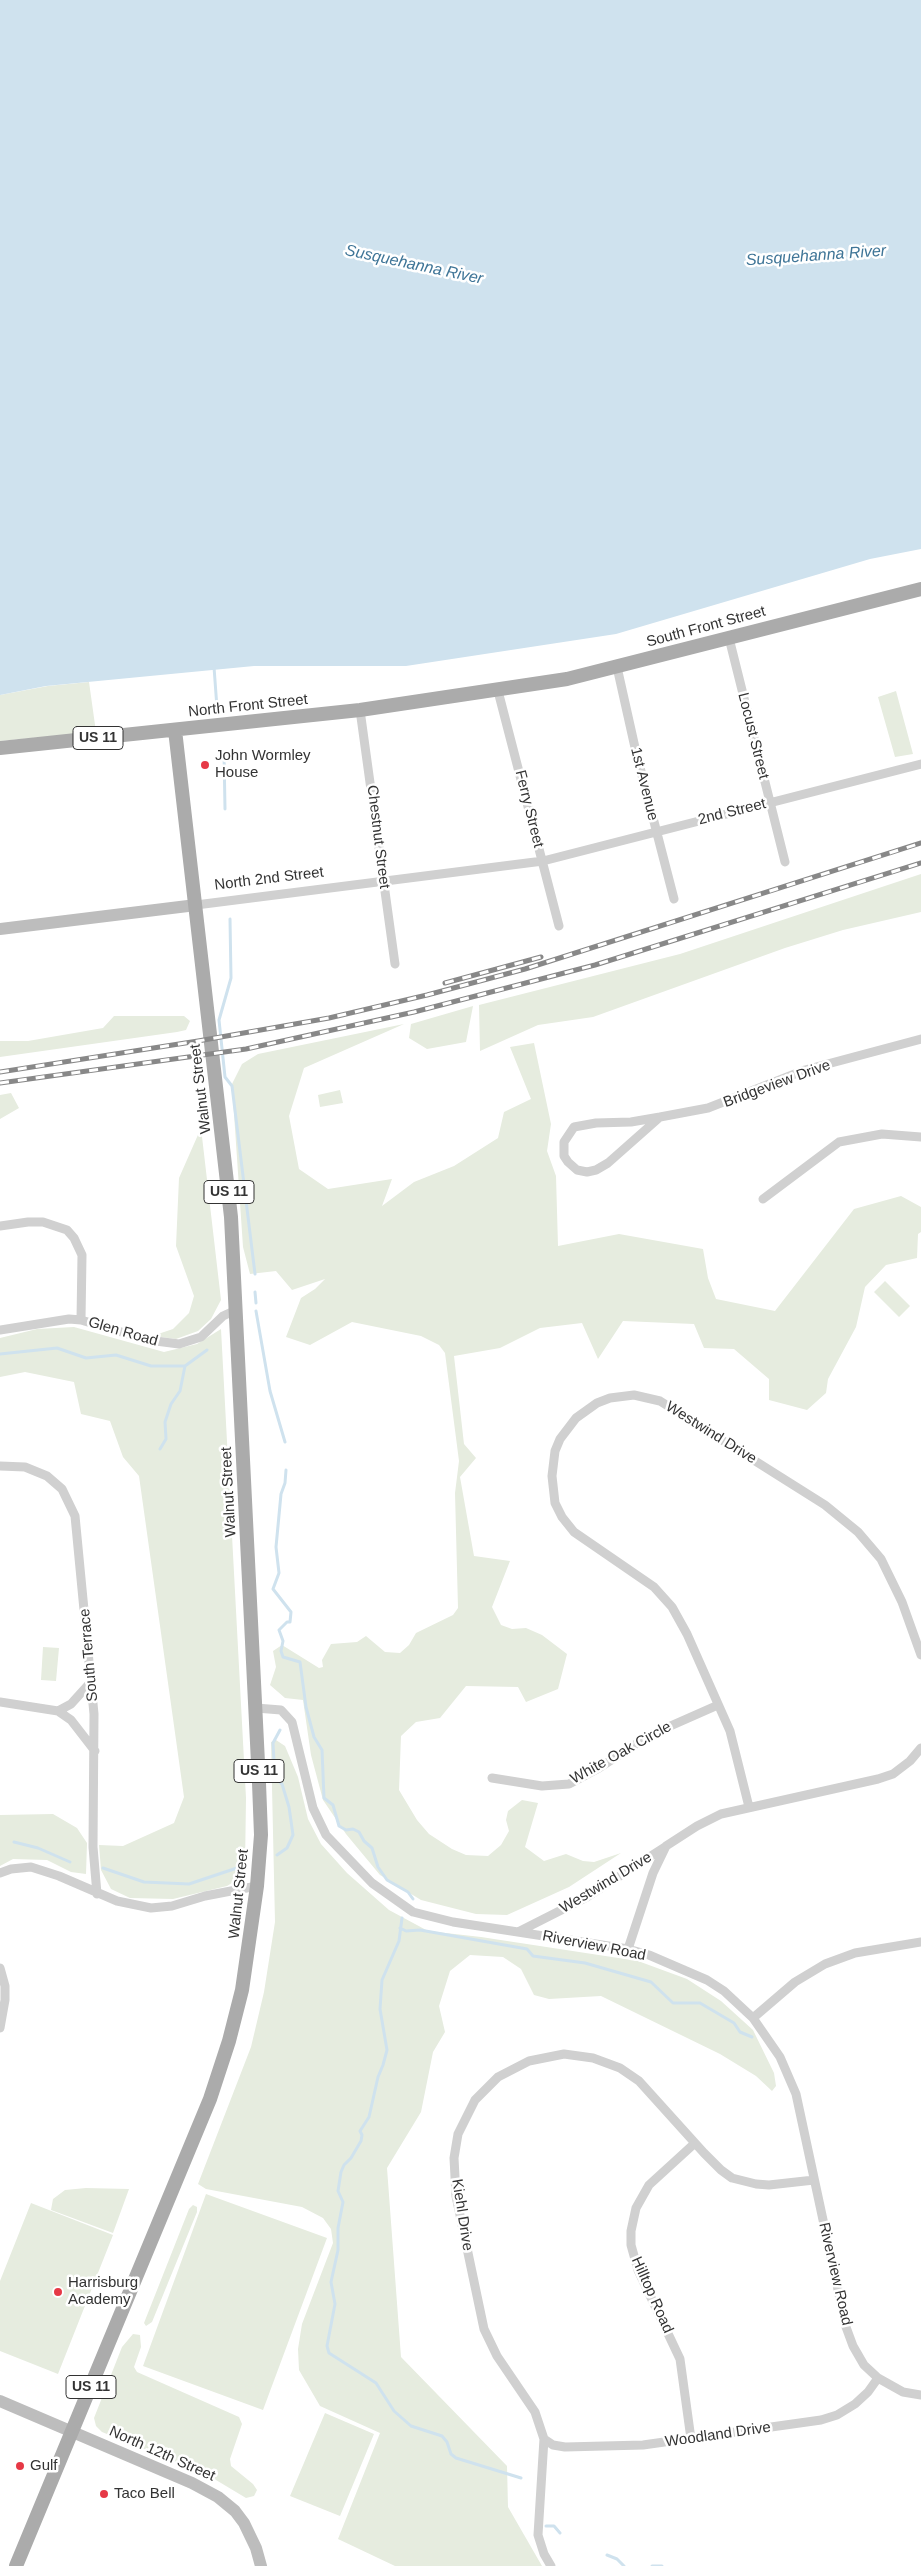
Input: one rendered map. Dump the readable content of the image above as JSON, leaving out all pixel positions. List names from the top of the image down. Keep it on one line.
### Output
{"streets":{"main road":["South Front Street","North Front Street","US 11","North 2nd Street","Walnut Street","North 12th Street"],"street":["Locust Street","1st Avenue","Ferry Street","2nd Street","Chestnut Street","Bridgeview Drive","Glen Road","Westwind Drive","South Terrace","White Oak Circle","Riverview Road","Kiehl Drive","Hilltop Road","Woodland Drive"]},"crossings":[["South Front Street","North Front Street"],["South Front Street","Locust Street"],["South Front Street","1st Avenue"],["South Front Street","Ferry Street"],["North Front Street","Ferry Street"],["North Front Street","Chestnut Street"],["North Front Street","Walnut Street"],["Locust Street","2nd Street"],["US 11","Walnut Street"],["US 11","North 12th Street"],["1st Avenue","2nd Street"],["Ferry Street","2nd Street"],["Ferry Street","North 2nd Street"],["2nd Street","North 2nd Street"],["Chestnut Street","North 2nd Street"],["North 2nd Street","Walnut Street"],["Walnut Street","Glen Road"],["Walnut Street","Riverview Road"],["Walnut Street","North 12th Street"],["Westwind Drive","White Oak Circle"],["Westwind Drive","Riverview Road"],["Riverview Road","Kiehl Drive"],["Riverview Road","Woodland Drive"],["Kiehl Drive","Hilltop Road"],["Kiehl Drive","Woodland Drive"],["Hilltop Road","Woodland Drive"]],"water":["Susquehanna River"],"places":["John Wormley House","Harrisburg Academy","Gulf","Taco Bell"]}
